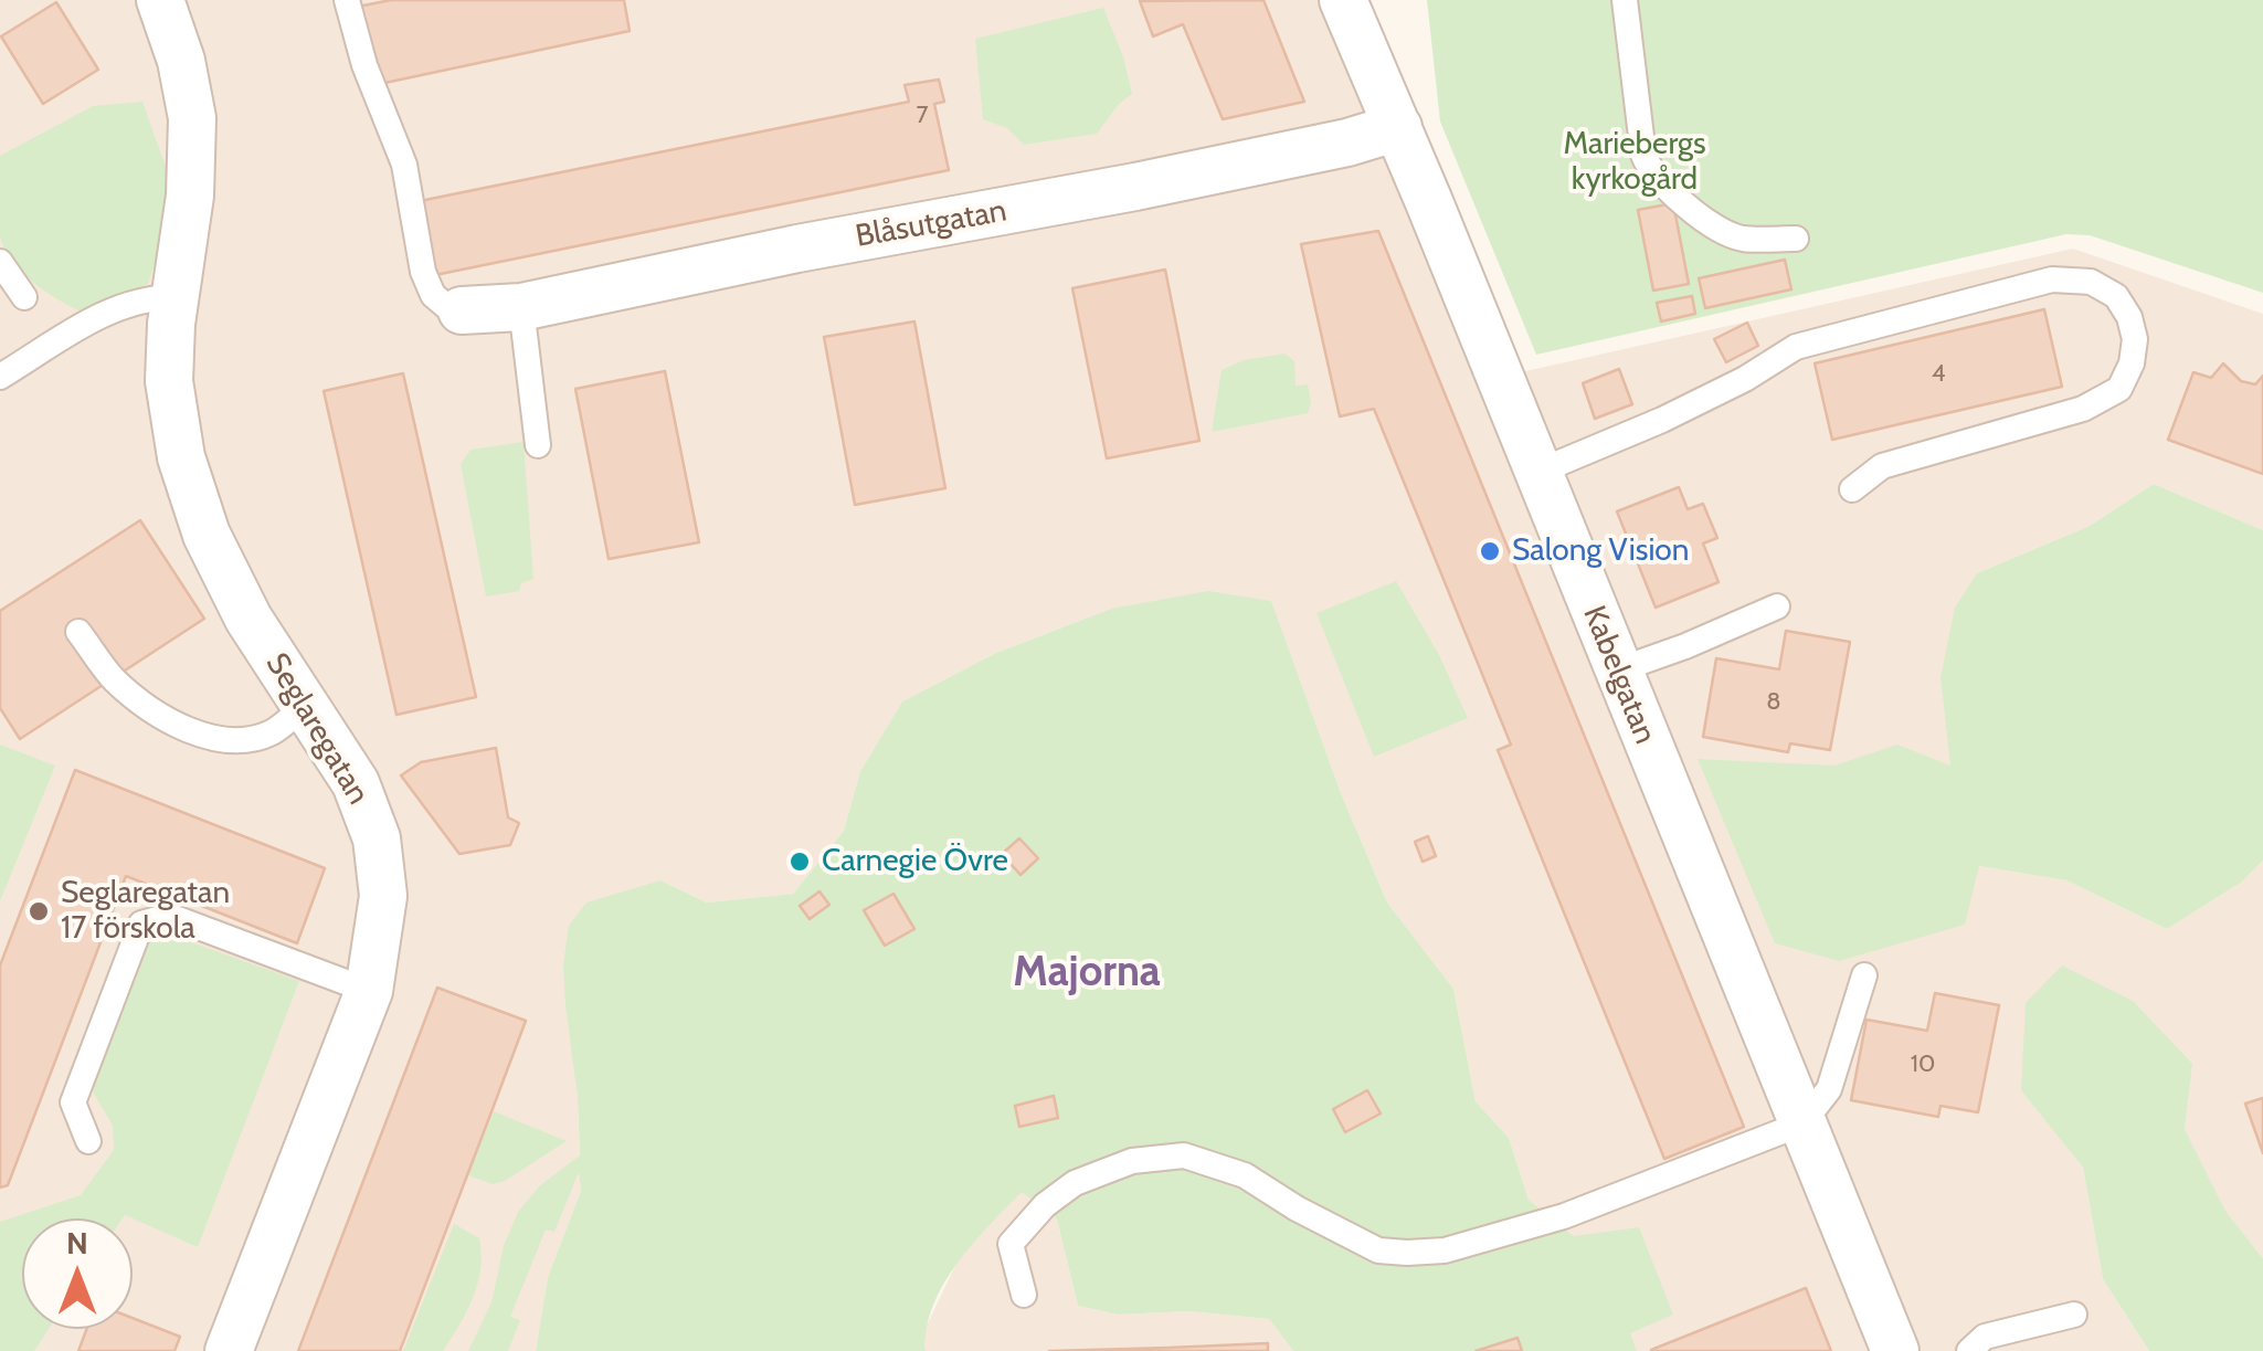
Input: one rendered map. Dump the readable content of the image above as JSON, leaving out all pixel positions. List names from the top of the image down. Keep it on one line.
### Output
{"streets":{"street":["Blåsutgatan","Kabelgatan","Seglaregatan"]},"crossings":[["Blåsutgatan","Kabelgatan"]],"districts":["Majorna"],"parks":["Mariebergs kyrkogård"],"places":["Salong Vision","Carnegie Övre","Seglaregatan 17 förskola"],"house_numbers":["7","4","8","10"],"north":"top"}
